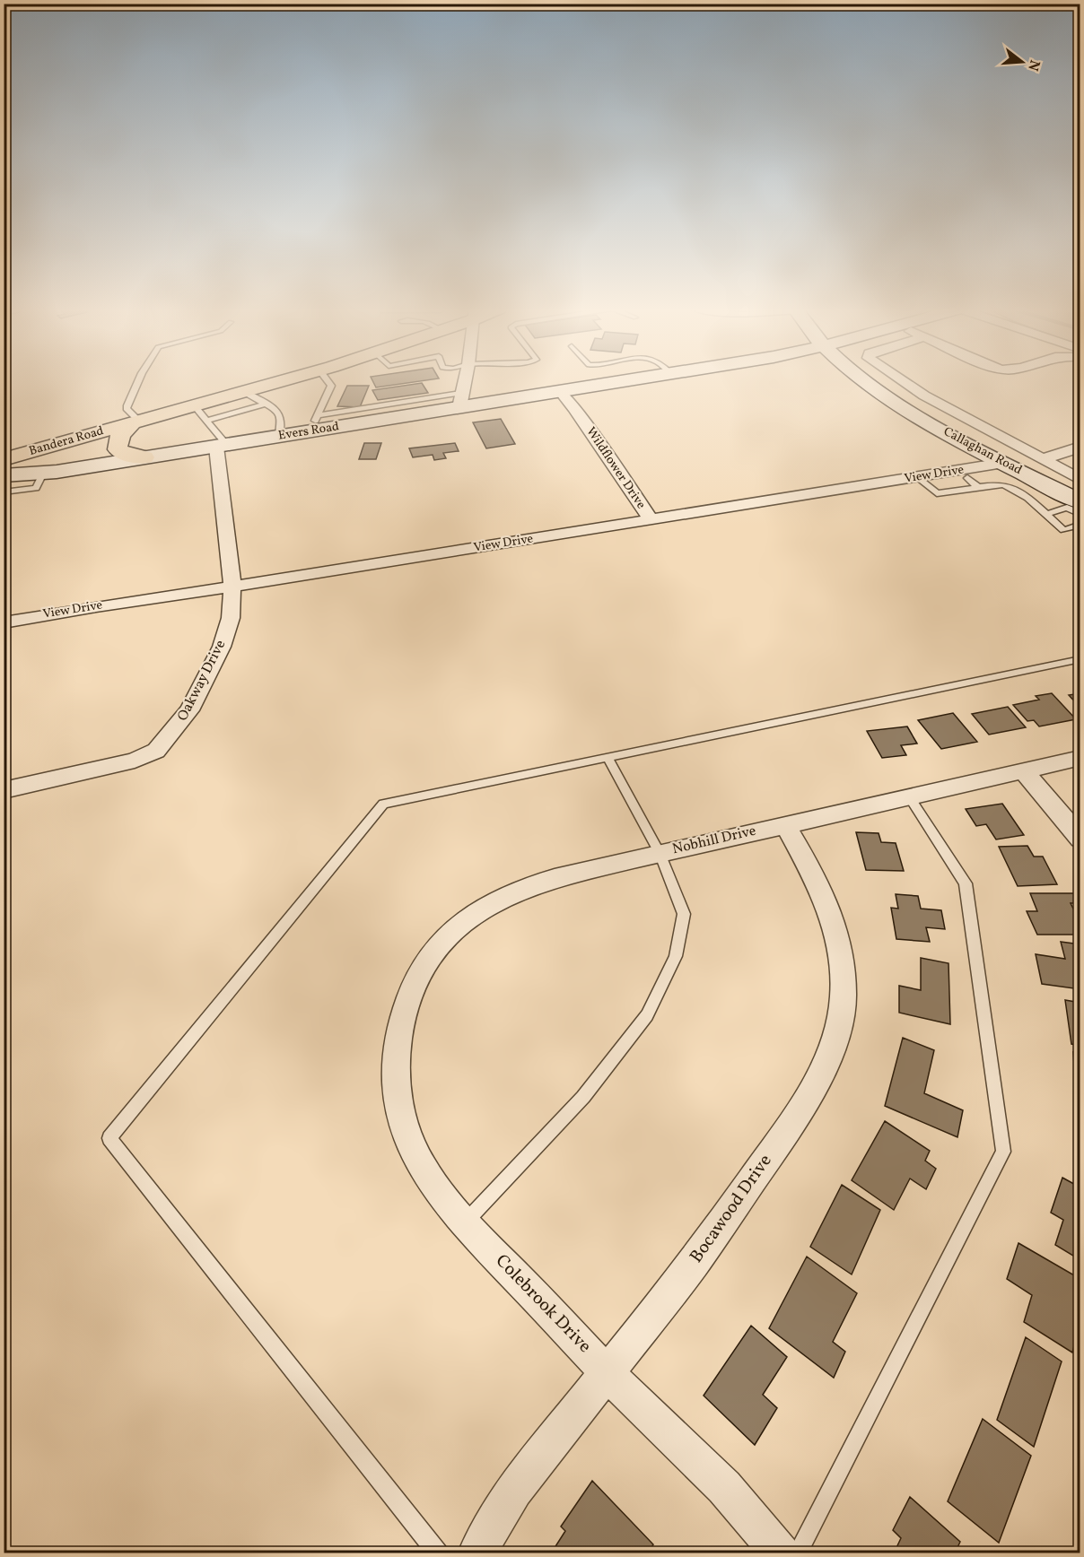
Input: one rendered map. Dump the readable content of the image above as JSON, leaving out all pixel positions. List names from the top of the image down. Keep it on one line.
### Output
{"streets":{"main road":["Evers Road","Bandera Road","Callaghan Road"],"street":["Wildflower Drive","View Drive","Oakway Drive","Nobhill Drive","Bocawood Drive","Colebrook Drive"]},"crossings":[["Evers Road","Wildflower Drive"],["Evers Road","Oakway Drive"],["Callaghan Road","View Drive"],["Wildflower Drive","View Drive"],["View Drive","Oakway Drive"],["Nobhill Drive","Bocawood Drive"],["Nobhill Drive","Colebrook Drive"],["Bocawood Drive","Colebrook Drive"]],"north":"right"}
